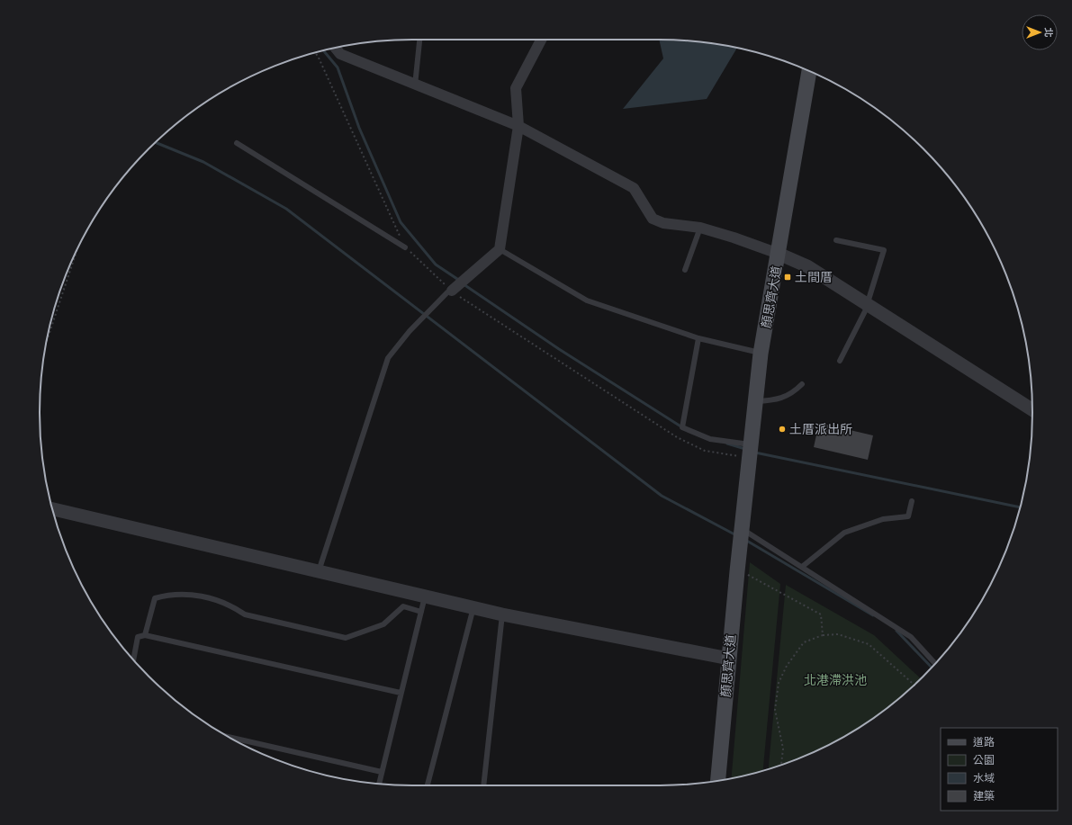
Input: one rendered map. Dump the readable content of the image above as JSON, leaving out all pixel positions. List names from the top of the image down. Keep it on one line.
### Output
{"streets":{"main road":["顏思齊大道"]},"parks":["北港滯洪池"],"places":{"transit":["土間厝"],"other":["土厝派出所"]},"legend":["道路","公園","水域","建築"],"north":"right"}
